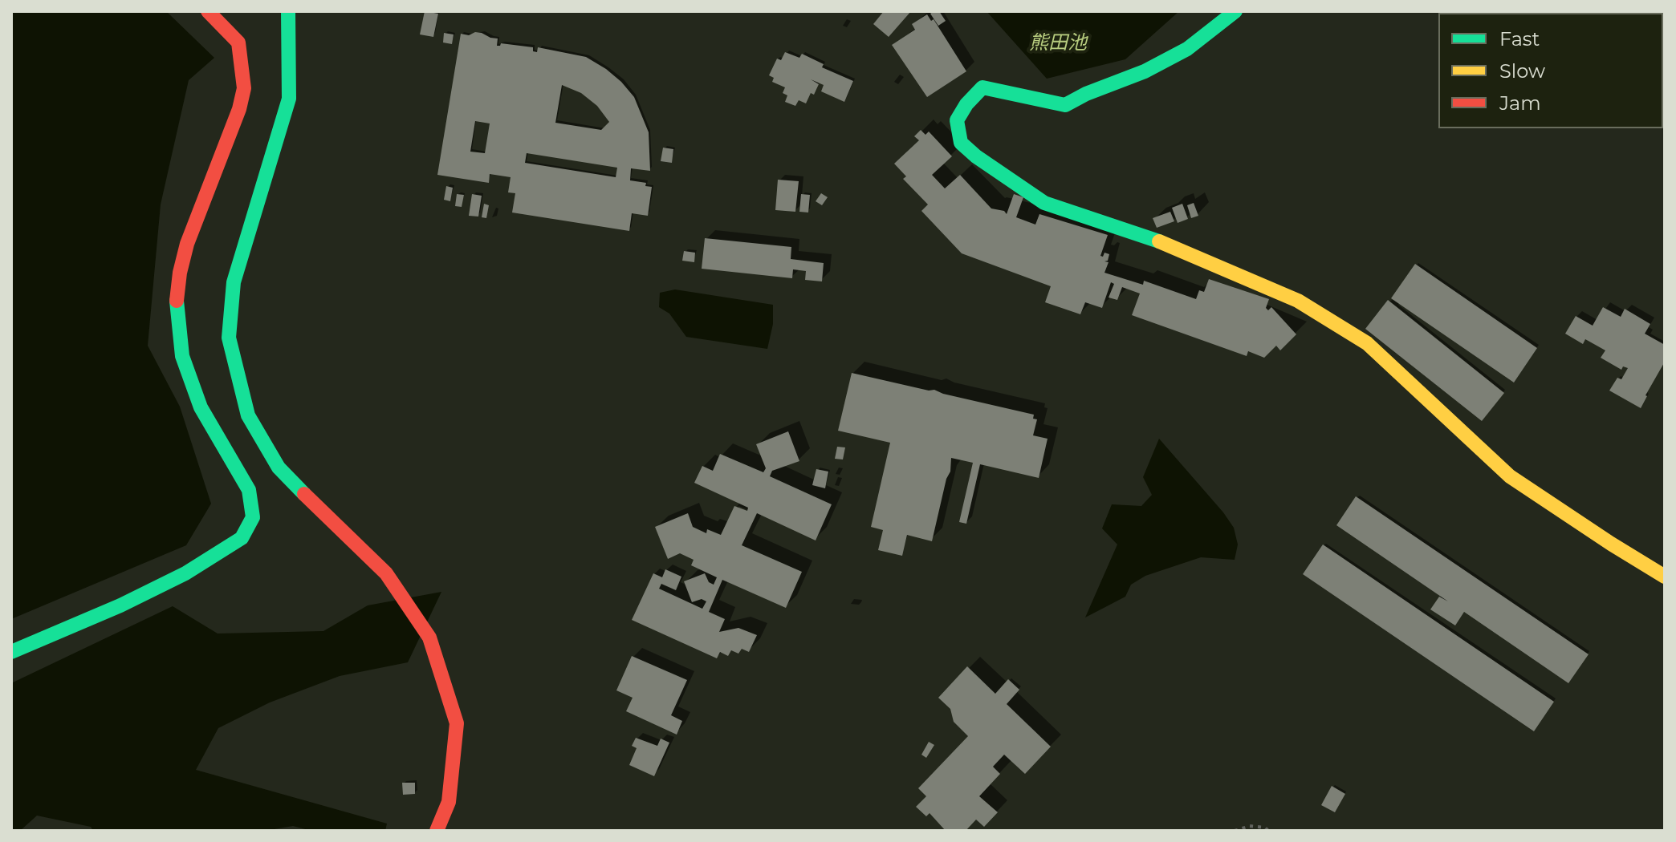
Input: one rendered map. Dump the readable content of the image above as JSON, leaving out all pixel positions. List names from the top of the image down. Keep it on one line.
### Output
{"water":["熊田池"],"legend":["Fast","Slow","Jam"]}
